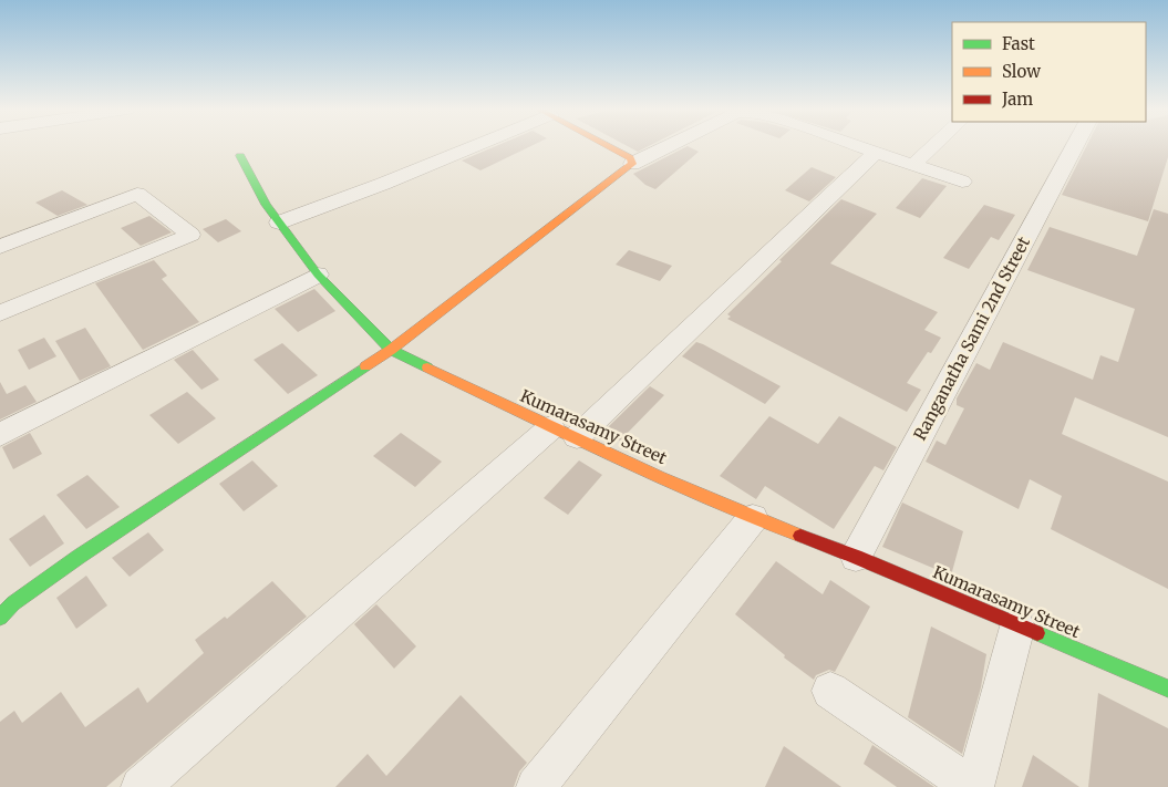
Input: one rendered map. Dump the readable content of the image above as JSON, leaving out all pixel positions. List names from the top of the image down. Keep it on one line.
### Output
{"streets":{"street":["Ranganatha Sami 2nd Street","Kumarasamy Street"]},"crossings":[["Ranganatha Sami 2nd Street","Kumarasamy Street"]],"legend":["Fast","Slow","Jam"]}
